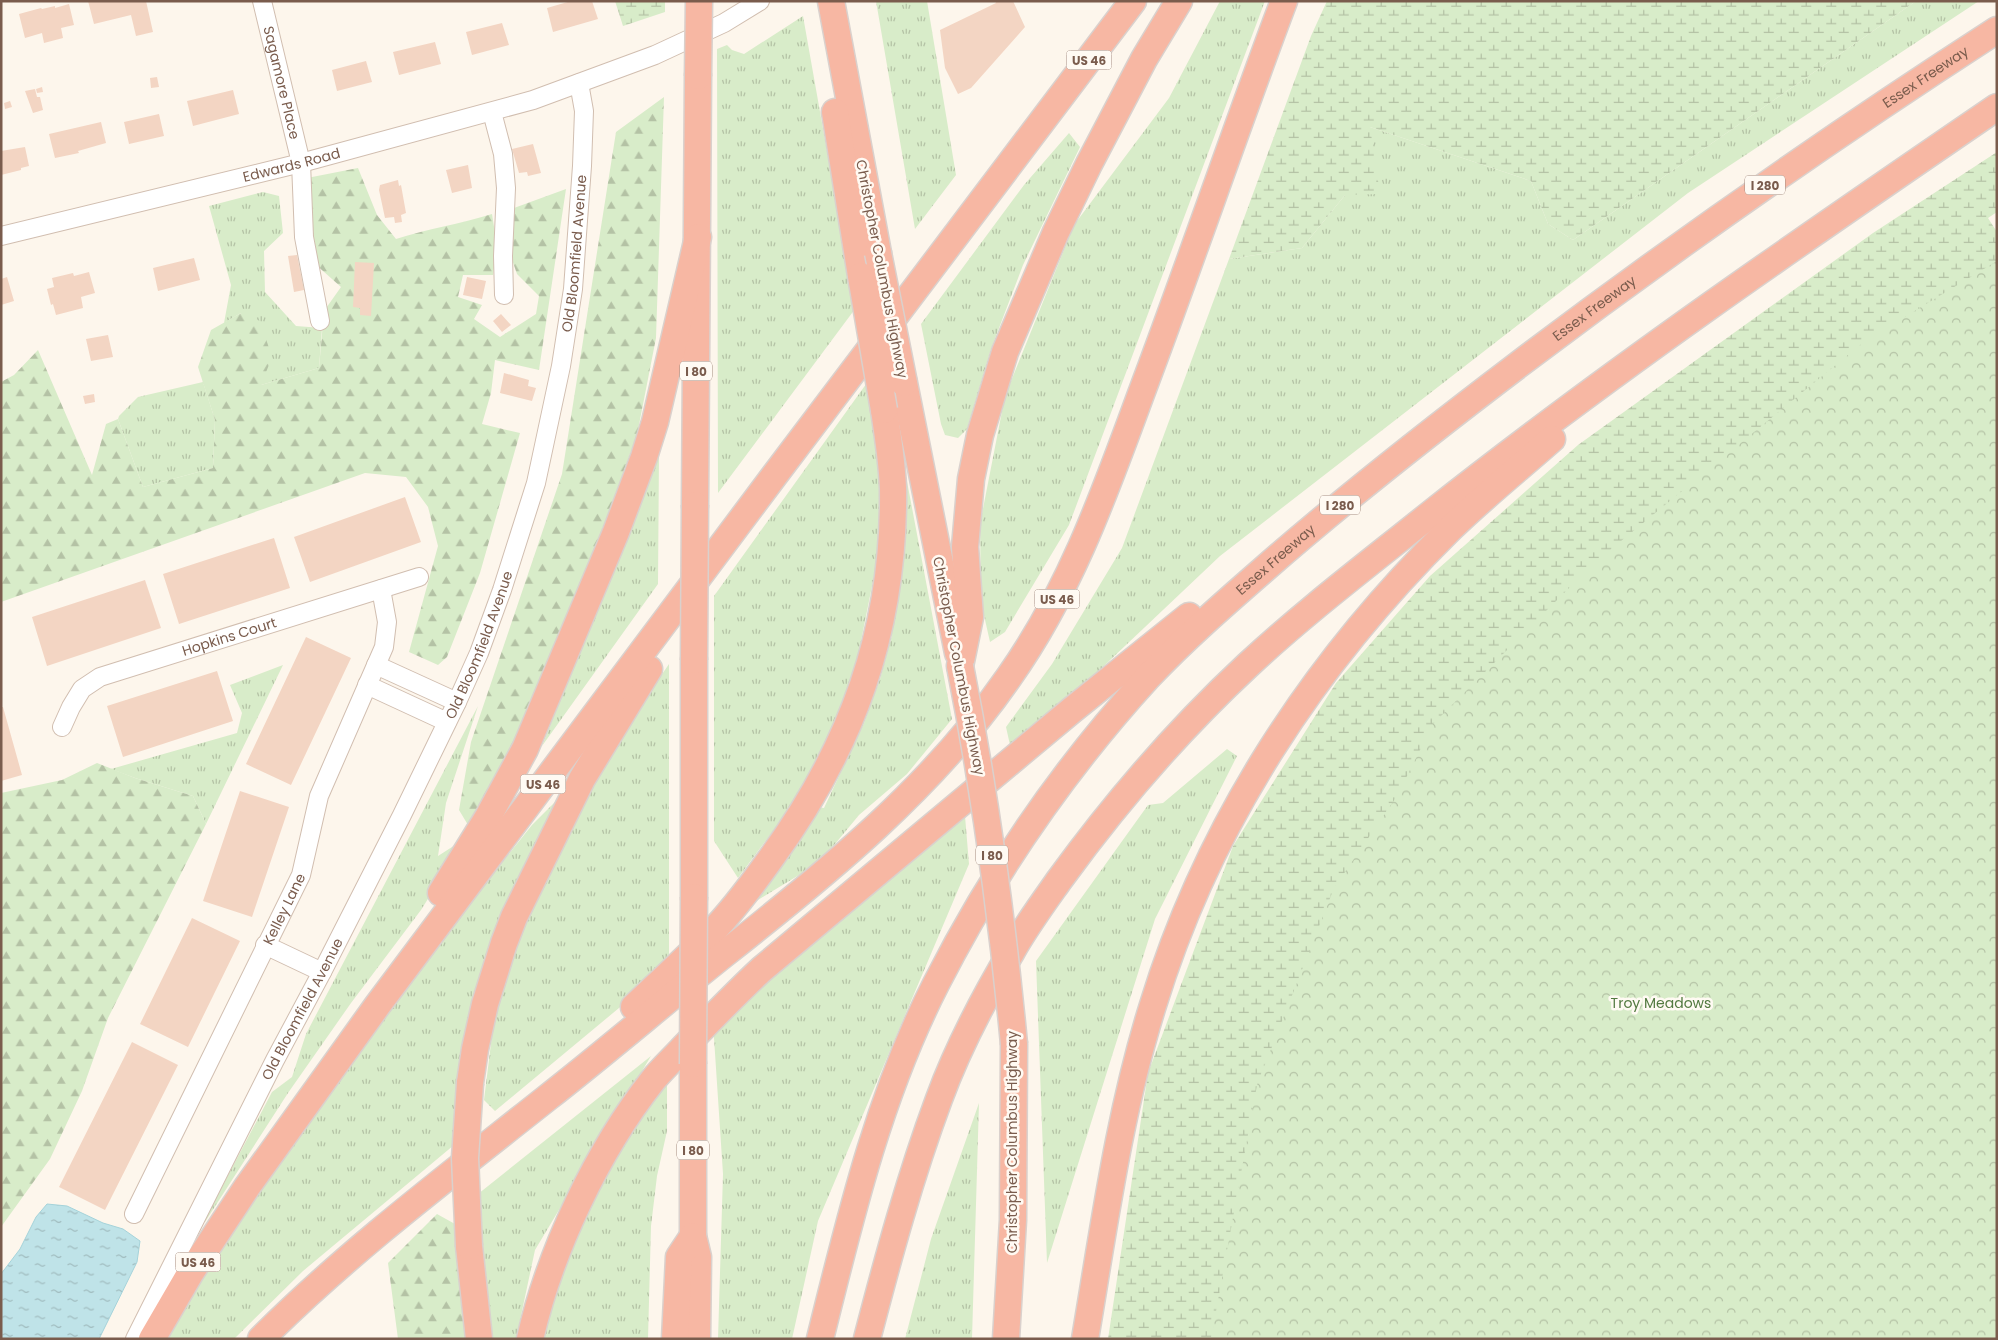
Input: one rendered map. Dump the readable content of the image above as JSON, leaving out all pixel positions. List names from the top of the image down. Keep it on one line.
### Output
{"streets":{"highway":["US 46","Essex Freeway","I 280","Christopher Columbus Highway","I 80"],"street":["Sagamore Place","Edwards Road","Old Bloomfield Avenue","Hopkins Court","Kelley Lane"]},"crossings":[["Sagamore Place","Edwards Road"],["Edwards Road","Old Bloomfield Avenue"],["Hopkins Court","Kelley Lane"]],"parks":["Troy Meadows"]}
